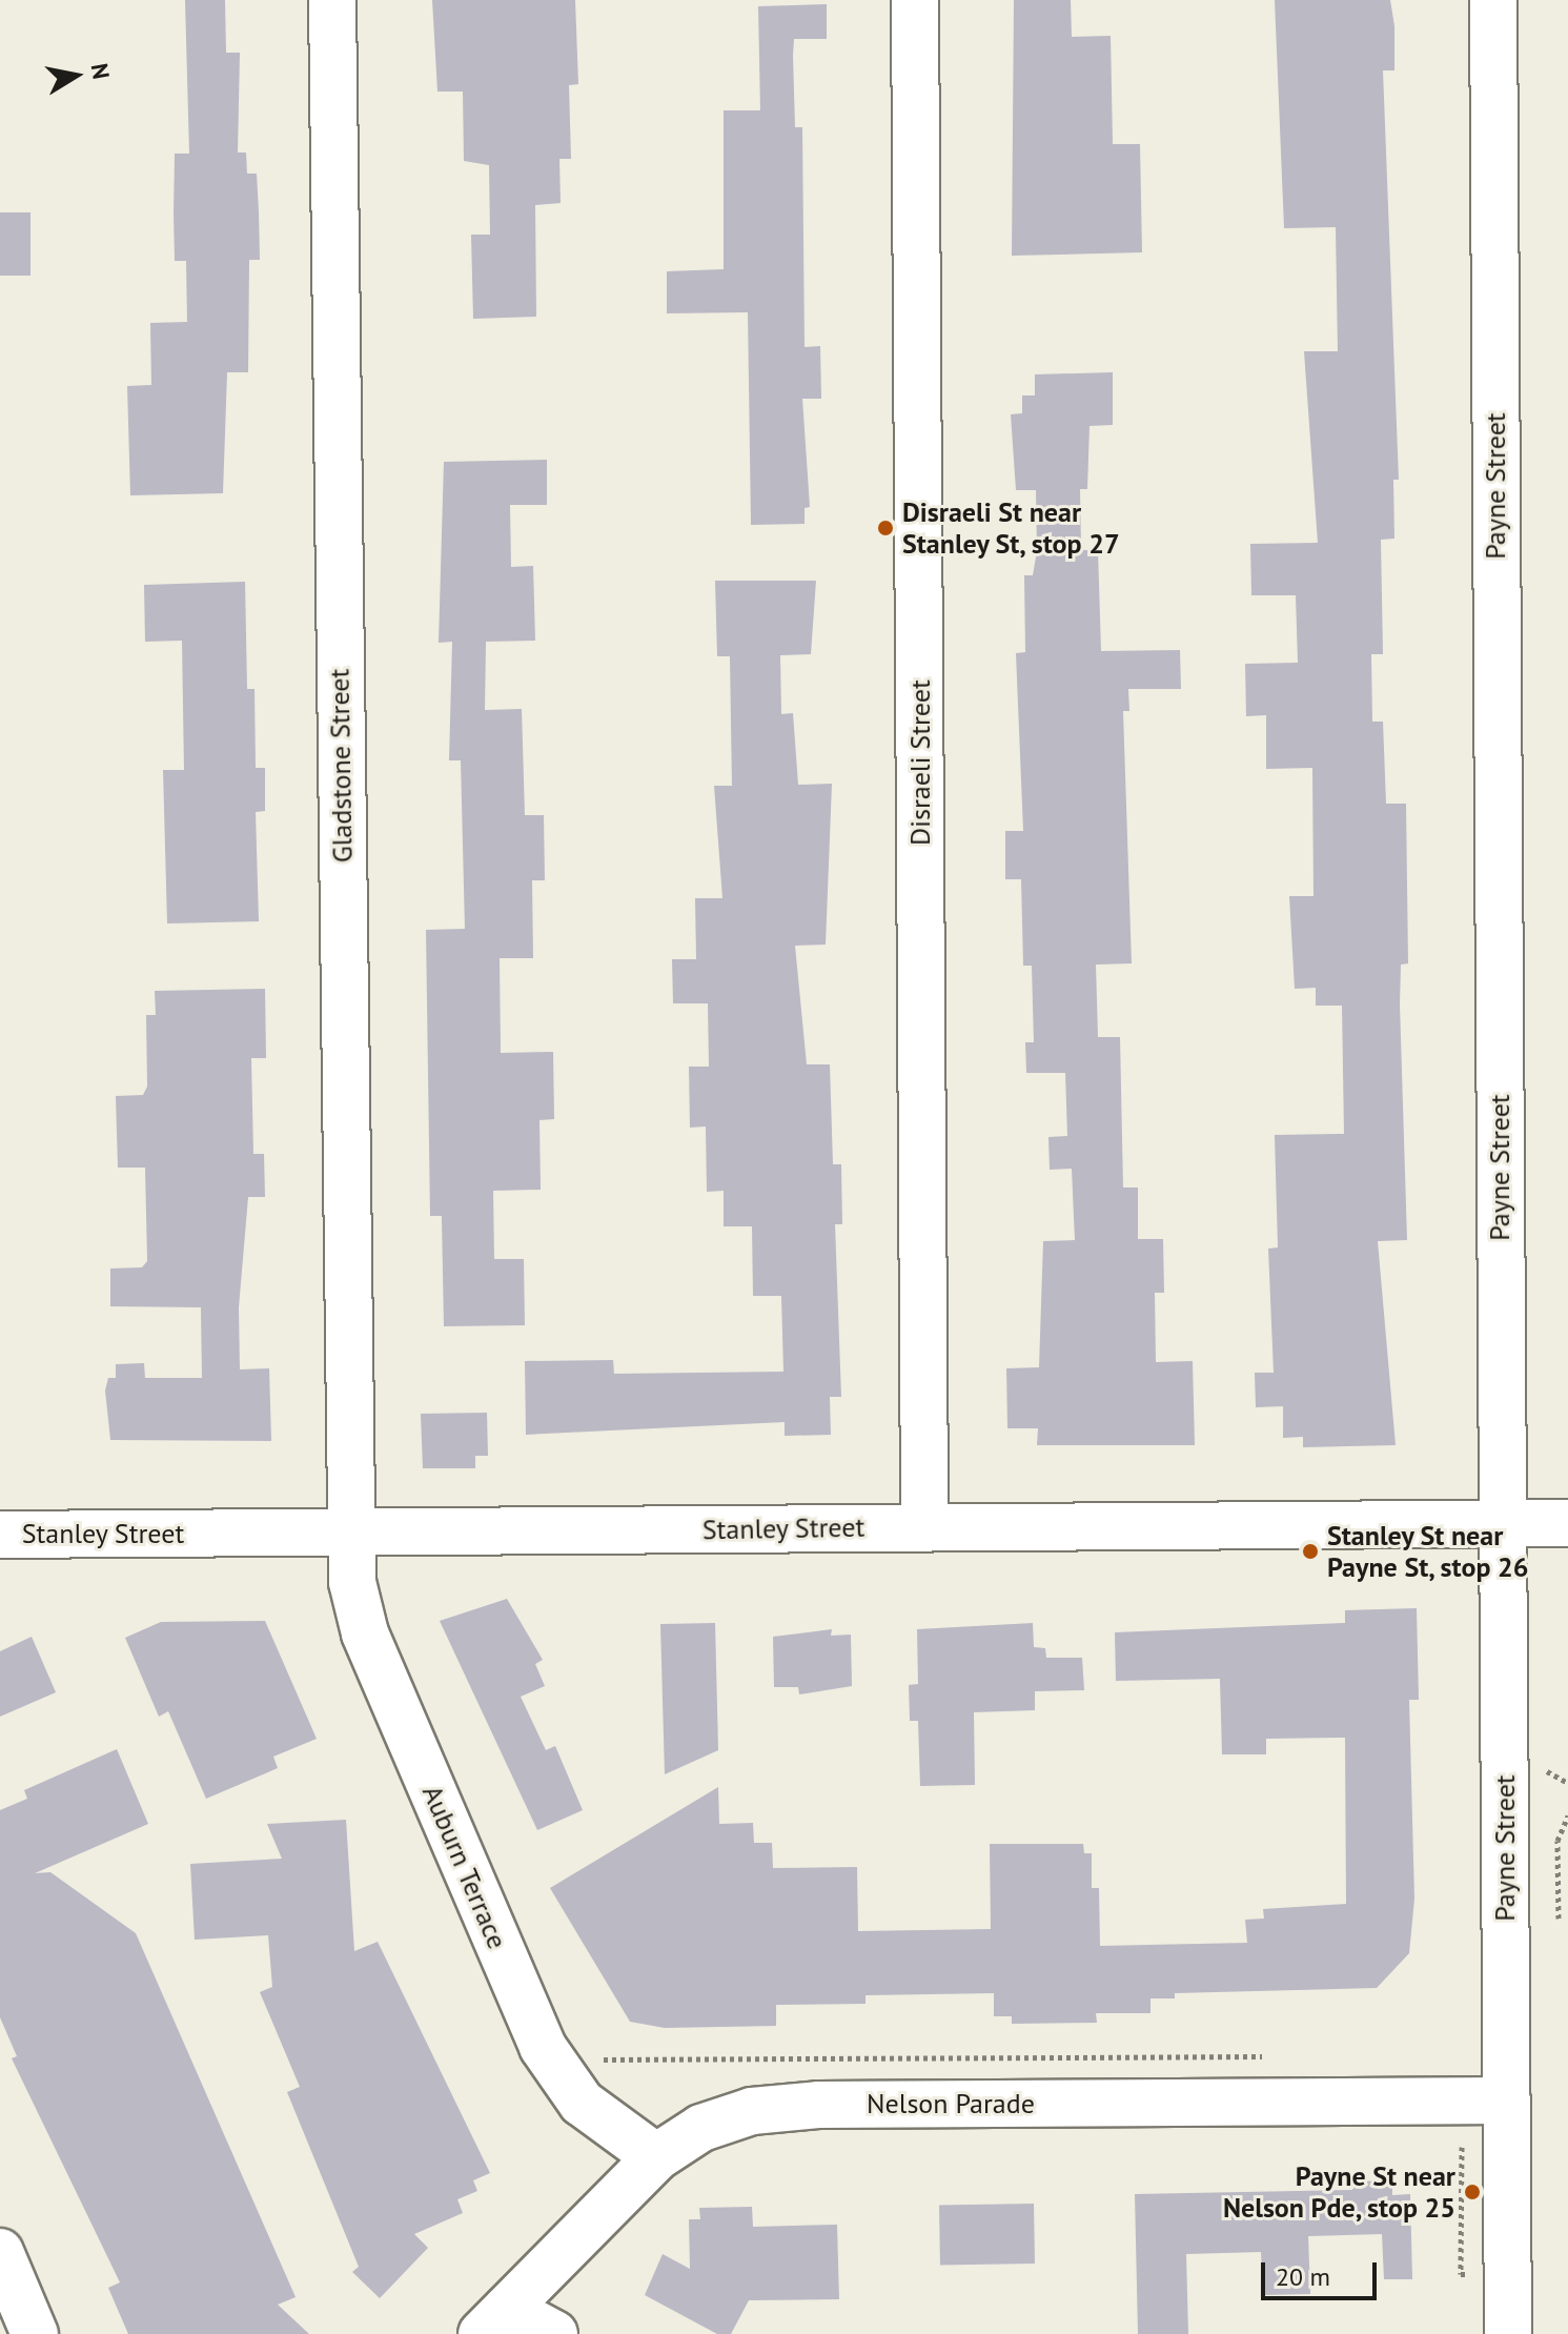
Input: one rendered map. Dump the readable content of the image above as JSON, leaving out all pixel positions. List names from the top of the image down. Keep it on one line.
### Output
{"streets":{"street":["Payne Street","Disraeli Street","Gladstone Street","Stanley Street","Auburn Terrace","Nelson Parade"]},"crossings":[["Payne Street","Stanley Street"],["Payne Street","Nelson Parade"],["Disraeli Street","Stanley Street"],["Gladstone Street","Stanley Street"],["Gladstone Street","Auburn Terrace"],["Stanley Street","Auburn Terrace"],["Auburn Terrace","Nelson Parade"]],"places":["Disraeli St near Stanley St, stop 27","Stanley St near Payne St, stop 26","Payne St near Nelson Pde, stop 25"],"scale_bar":"20 m","north":"right"}
